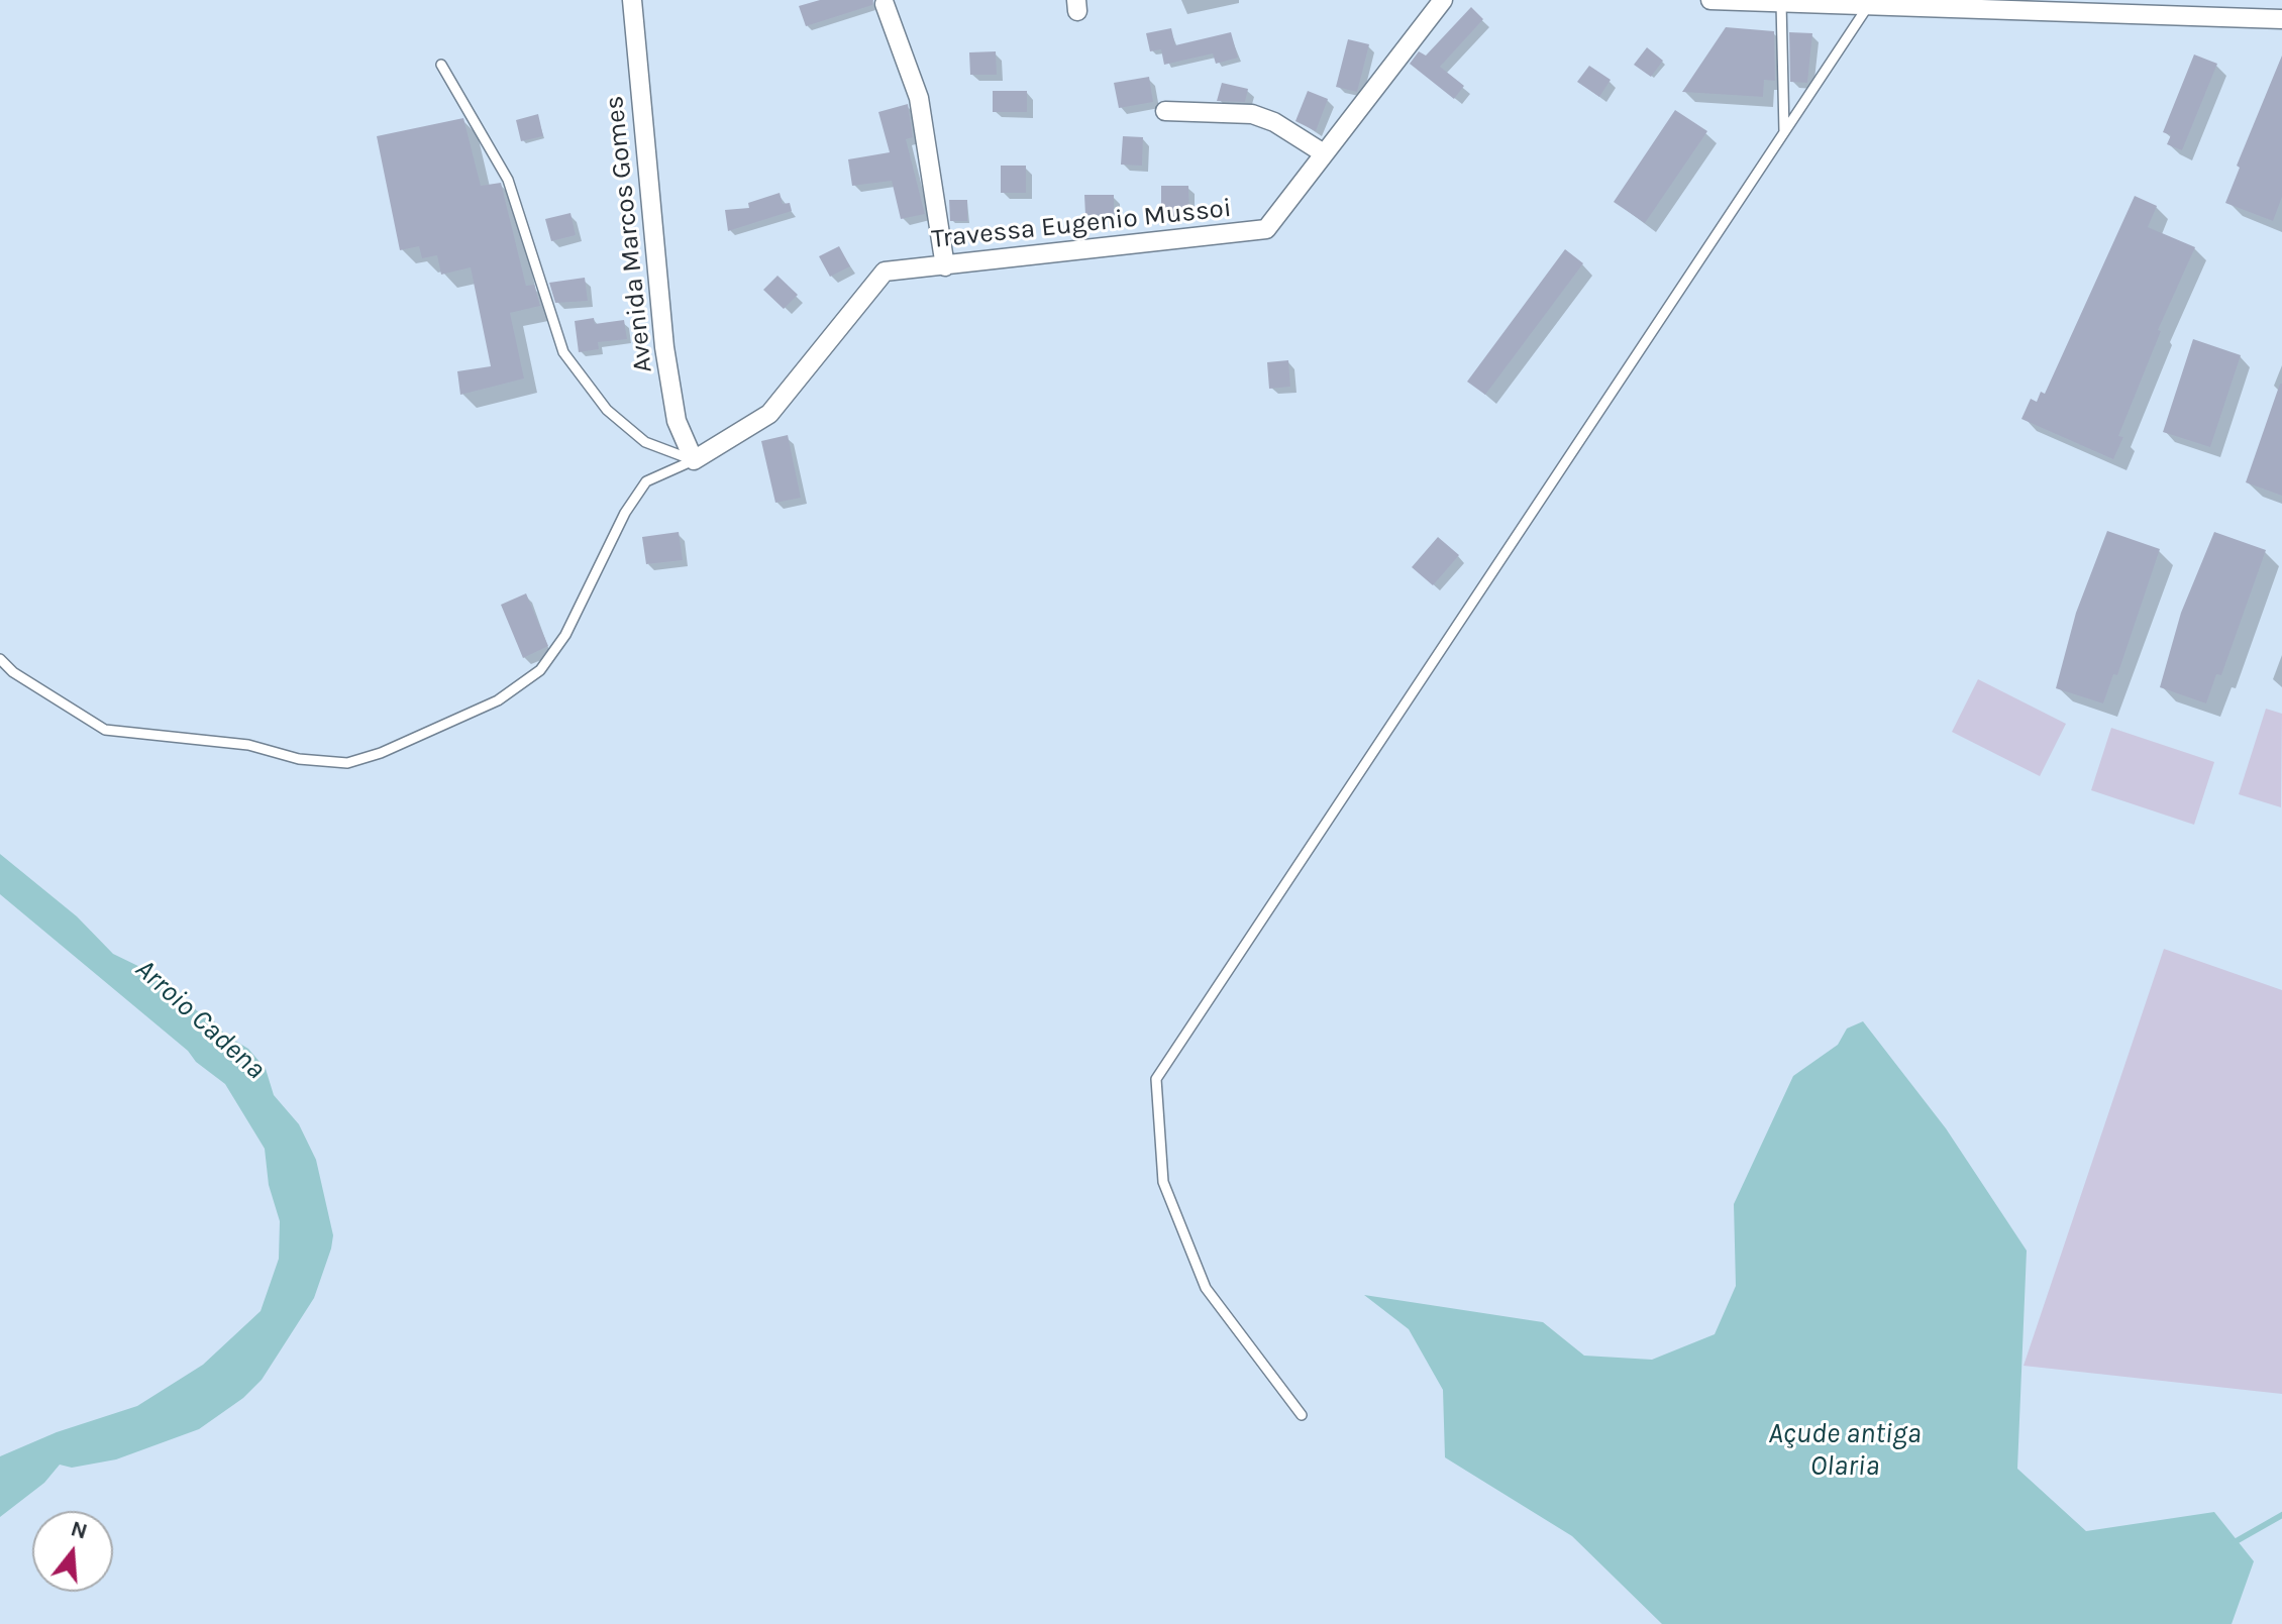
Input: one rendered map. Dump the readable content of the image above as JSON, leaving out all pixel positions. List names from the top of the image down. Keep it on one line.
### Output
{"streets":{"street":["Travessa Eugenio Mussoi","Avenida Marcos Gomes"]},"crossings":[["Travessa Eugenio Mussoi","Avenida Marcos Gomes"]],"water":["Arroio Cadena","Açude antiga Olaria"],"north":"top"}
